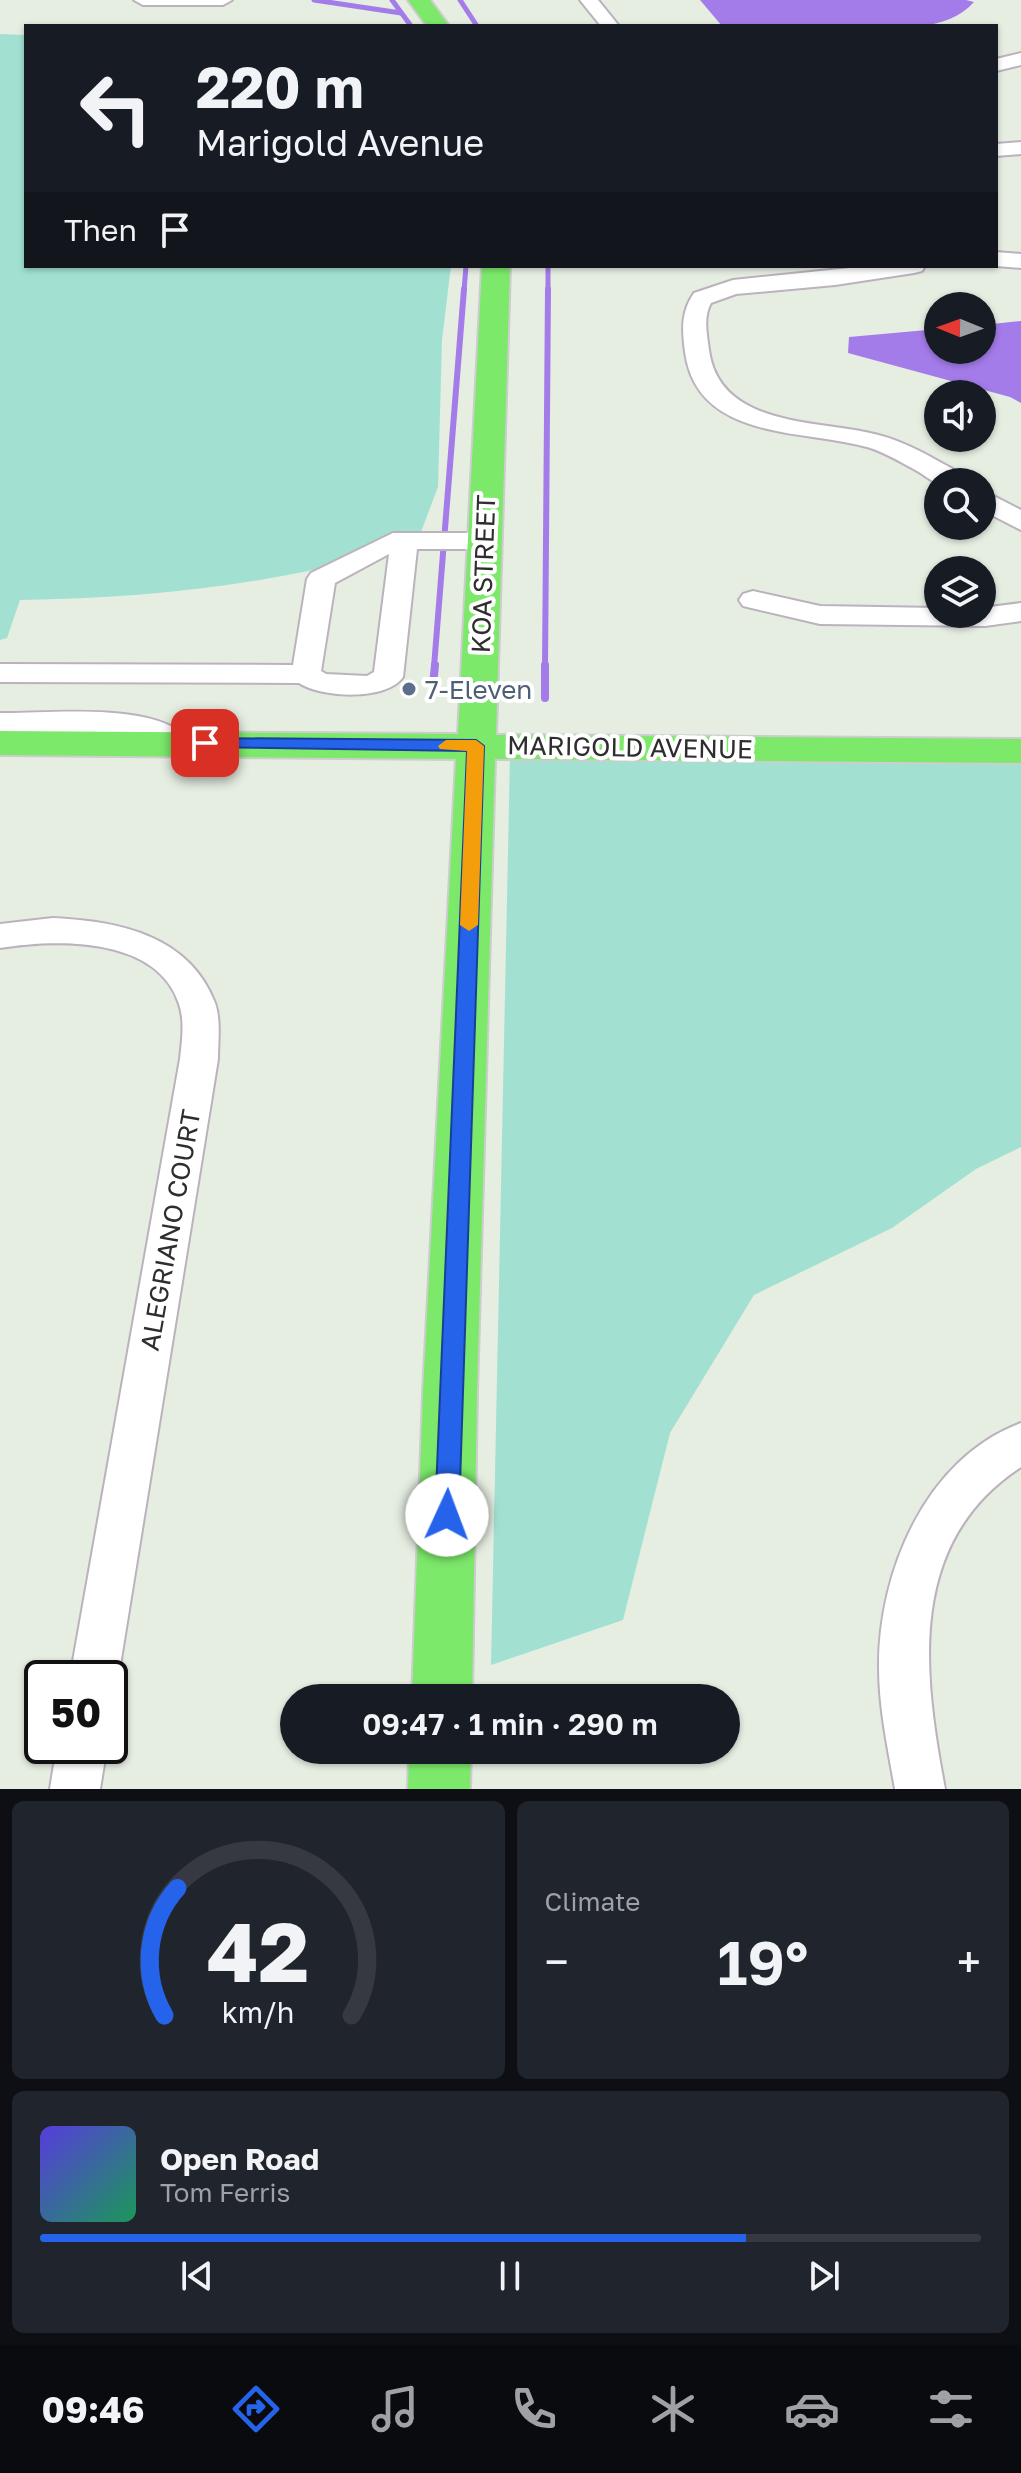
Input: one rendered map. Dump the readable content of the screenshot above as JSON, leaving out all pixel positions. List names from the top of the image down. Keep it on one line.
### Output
{"streets":{"main road":["KOA STREET","MARIGOLD AVENUE"],"street":["ALEGRIANO COURT"]},"crossings":[["KOA STREET","MARIGOLD AVENUE"]],"places":["7-Eleven"],"north":"left","page":{"turn":["220 m","Marigold Avenue"],"then":"Then","limit":"50","trip":"09:47 · 1 min · 290 m","tile":"Climate","heat":["−","19°","+"],"song":["Open Road","Tom Ferris"],"tabs":"09:46","gauge":["42","km/h"]}}
